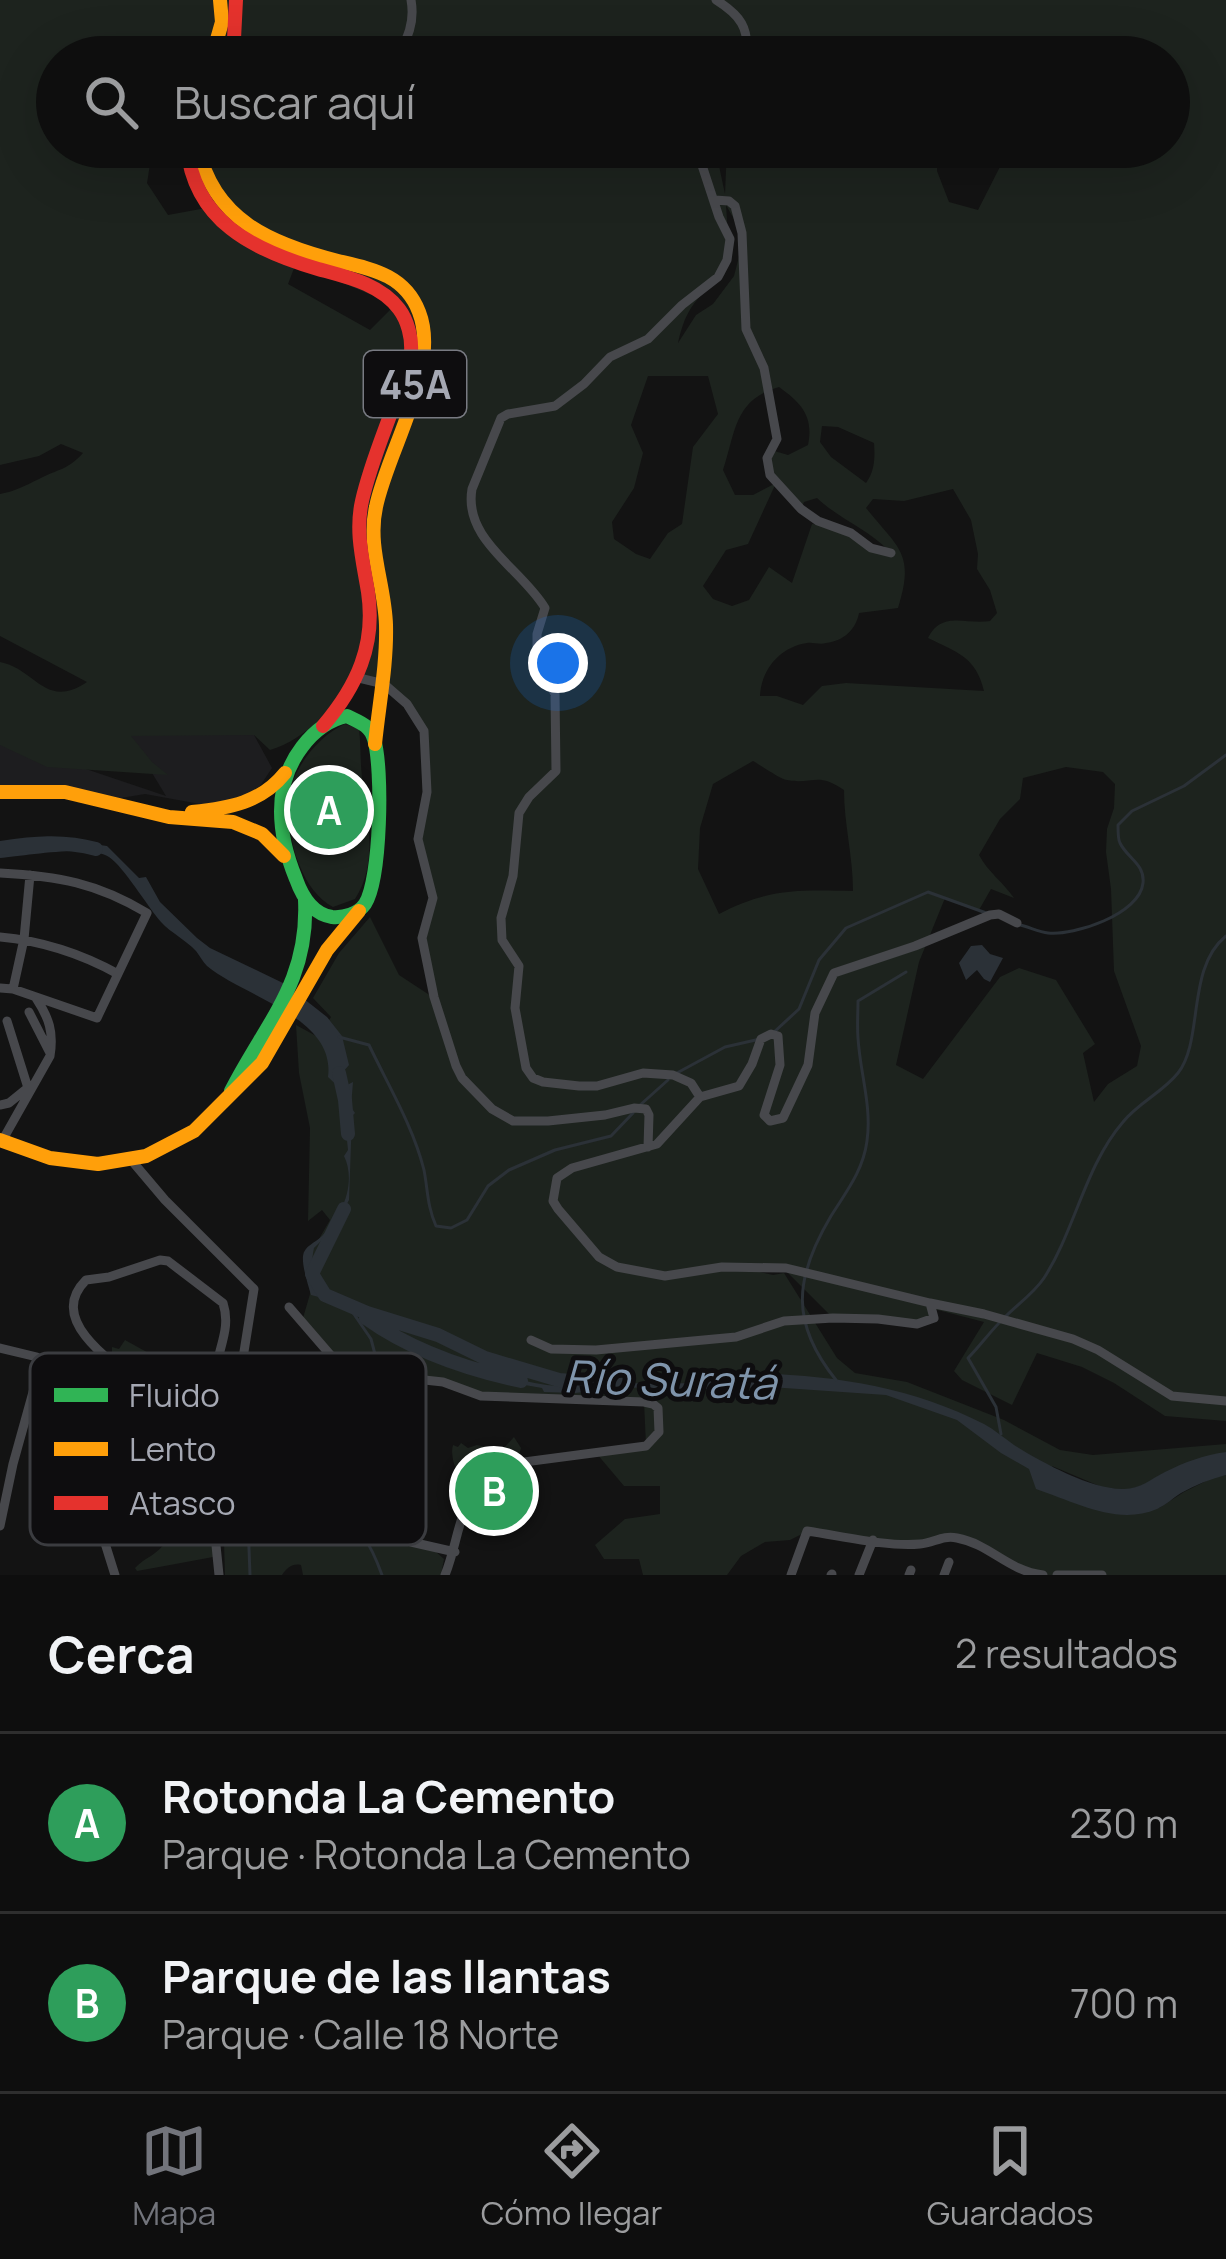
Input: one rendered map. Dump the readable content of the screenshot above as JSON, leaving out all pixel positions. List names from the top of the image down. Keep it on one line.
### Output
{"streets":{"main road":["45A"]},"water":["Río Suratá"],"legend":["Fluido","Lento","Atasco"],"page":{"search":"Buscar aquí","pins":["A","B"],"heading":["Cerca","2 resultados"],"list":[{"mark":"A","name":"Rotonda La Cemento","note":"Parque · Rotonda La Cemento","value":"230 m"},{"mark":"B","name":"Parque de las llantas","note":"Parque · Calle 18 Norte","value":"700 m"}],"nav":["Mapa","Cómo llegar","Guardados"]}}
